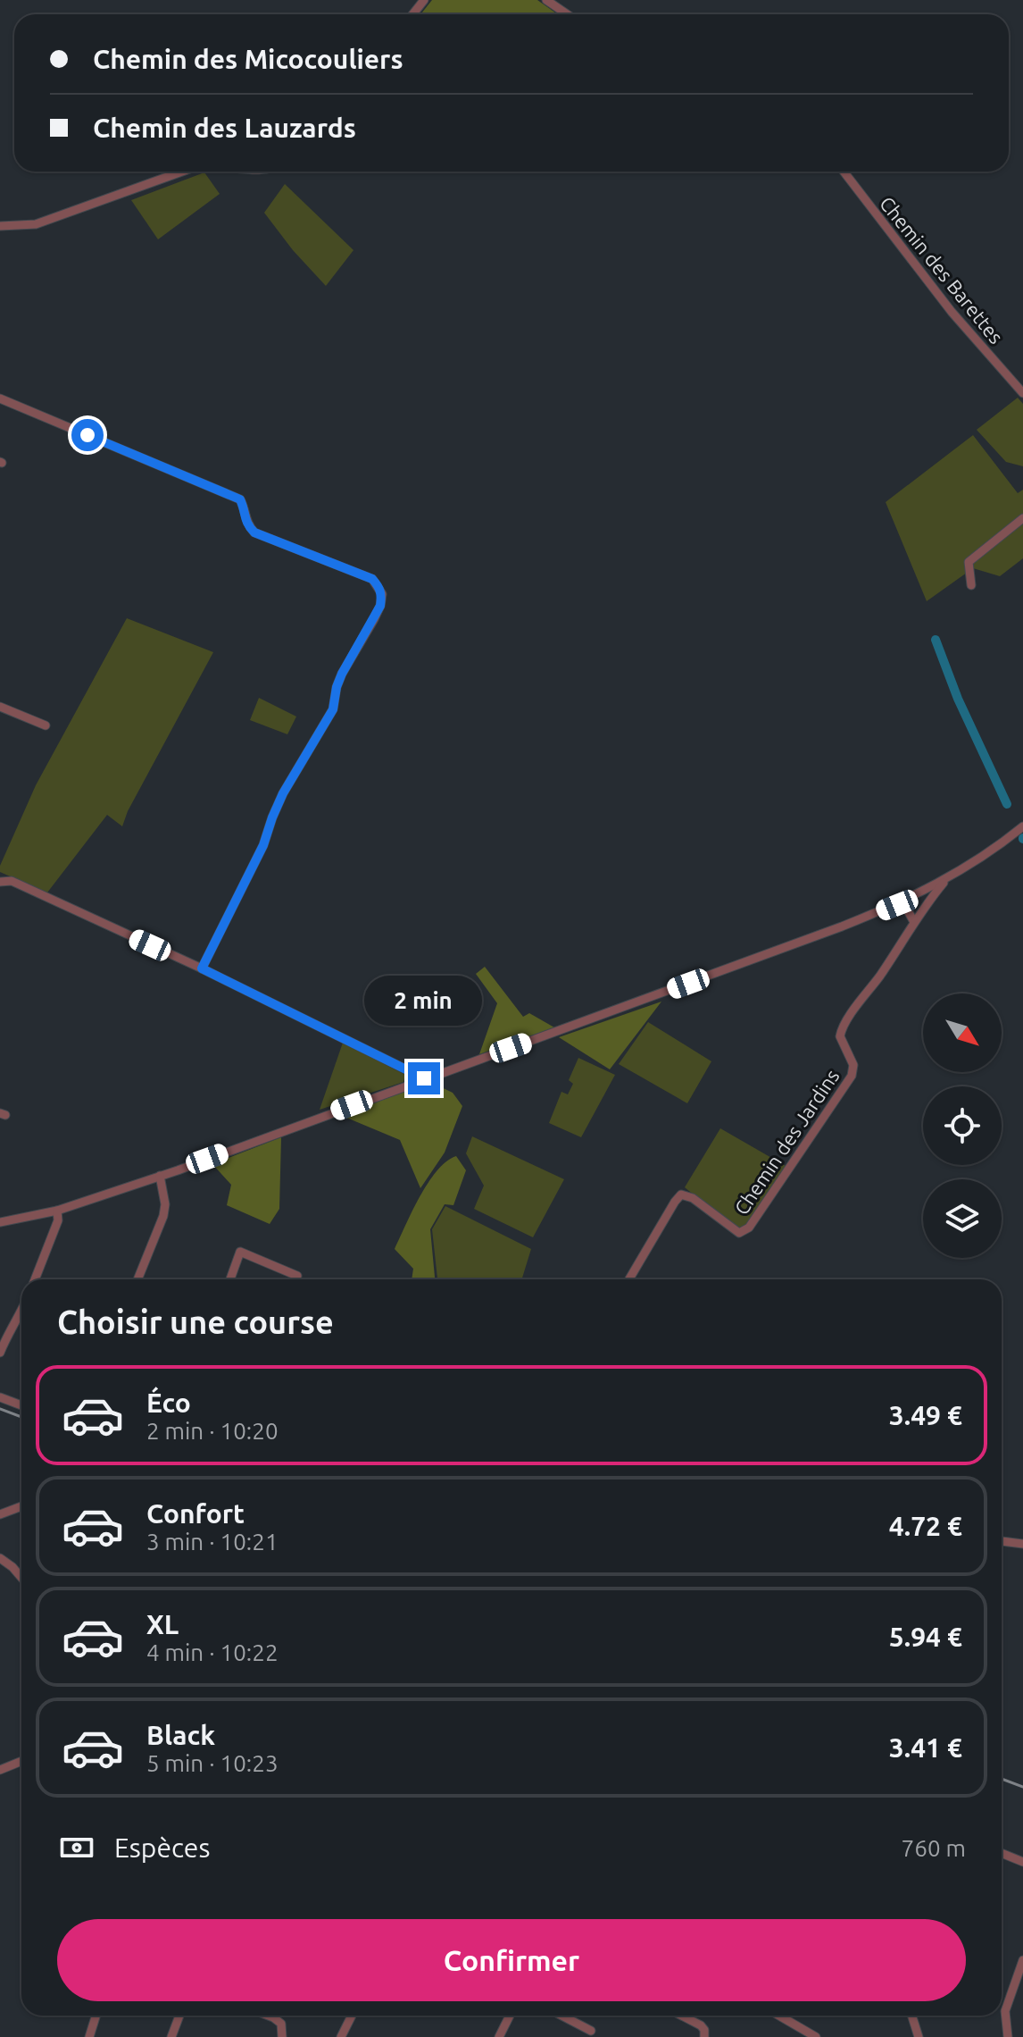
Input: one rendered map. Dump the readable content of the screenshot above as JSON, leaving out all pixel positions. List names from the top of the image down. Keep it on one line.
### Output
{"streets":{"street":["Chemin des Barettes","Chemin des Jardins"]},"north":"bottom right","page":{"banner":["Chemin des Micocouliers","Chemin des Lauzards"],"bubble":"2 min","heading":"Choisir une course","list":[{"name":"Éco","note":"2 min · 10:20","value":"3.49 €"},{"name":"Confort","note":"3 min · 10:21","value":"4.72 €"},{"name":"XL","note":"4 min · 10:22","value":"5.94 €"},{"name":"Black","note":"5 min · 10:23","value":"3.41 €"}],"pay":["Espèces","760 m"],"buttons":"Confirmer"}}
